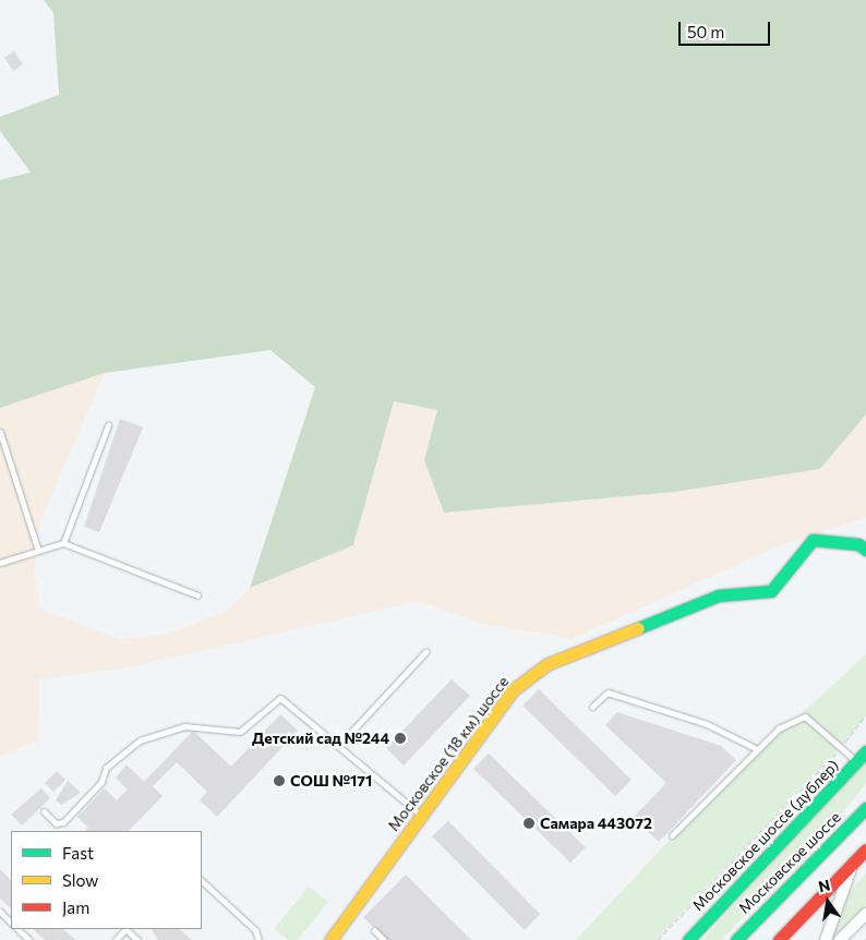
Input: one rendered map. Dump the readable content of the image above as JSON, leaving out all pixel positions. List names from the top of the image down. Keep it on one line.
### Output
{"streets":{"street":["Московское (18 км) шоссе","Московское шоссе (дублер)","Московское шоссе"]},"places":["Детский сад №244","СОШ №171","Самара 443072"],"legend":["Fast","Slow","Jam"],"scale_bar":"50 m","north":"top"}
